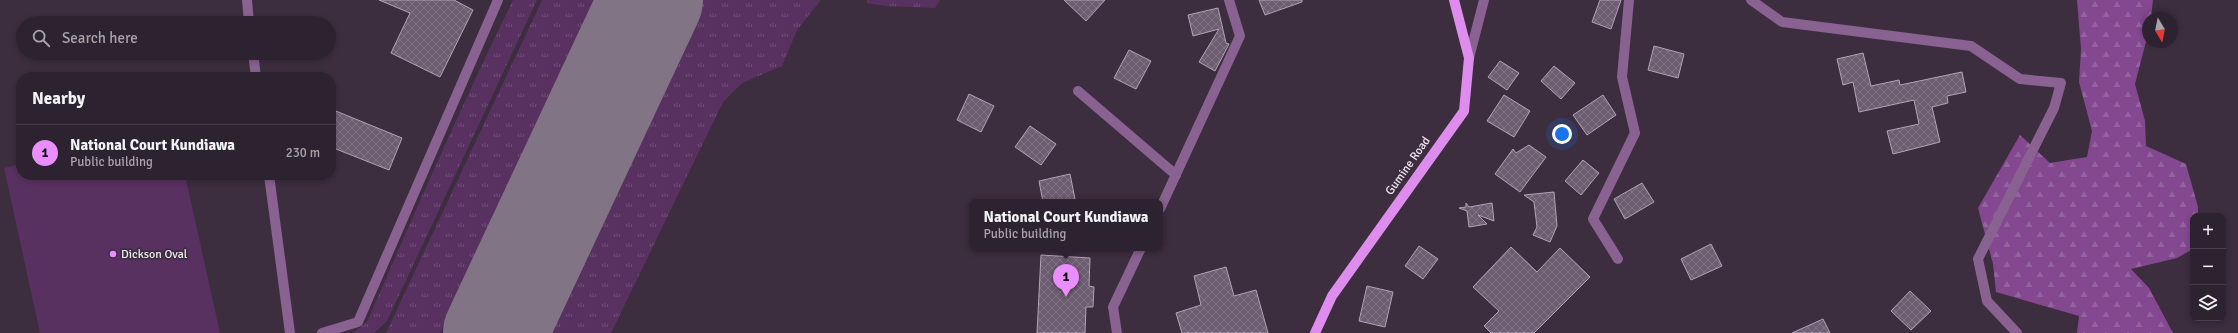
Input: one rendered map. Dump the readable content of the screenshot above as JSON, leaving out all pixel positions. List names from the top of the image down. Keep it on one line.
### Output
{"streets":{"main road":["Gumine Road"]},"places":["Dickson Oval"],"north":"bottom","page":{"search":"Search here","heading":"Nearby","list":[{"mark":"1","name":"National Court Kundiawa","note":"Public building","value":"230 m"}],"popup":["National Court Kundiawa","Public building"],"map_buttons":["+","−"],"pins":"1"}}
